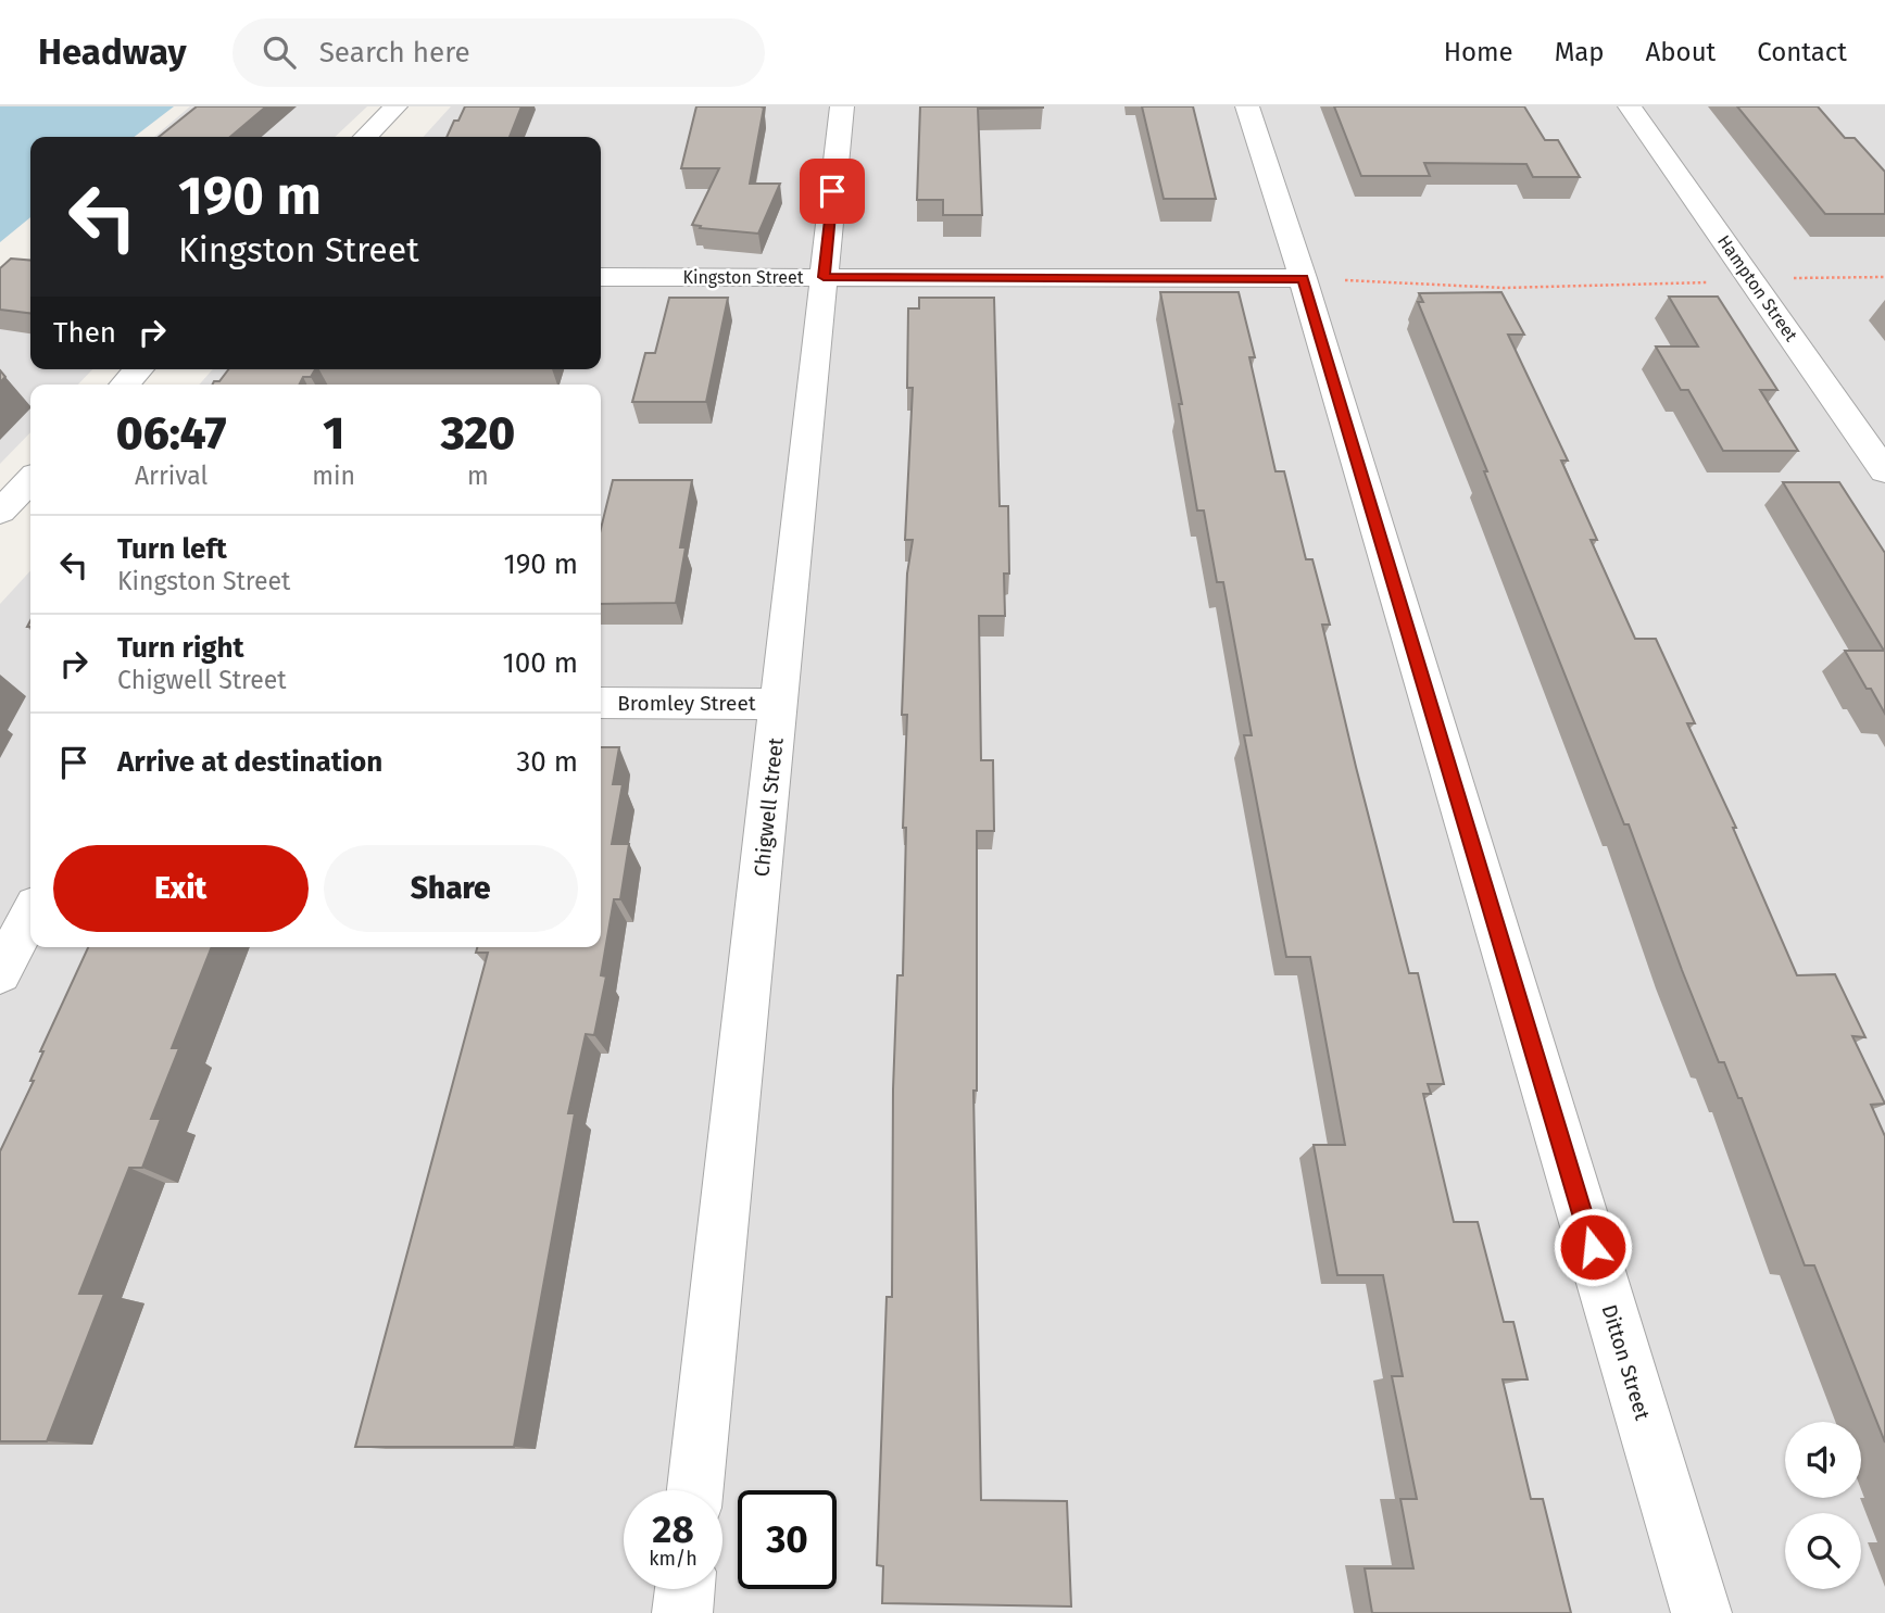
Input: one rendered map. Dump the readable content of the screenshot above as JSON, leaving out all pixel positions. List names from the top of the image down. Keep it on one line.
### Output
{"streets":{"street":["Kingston Street","Hampton Street","Bromley Street","Chigwell Street","Ditton Street"]},"crossings":[["Kingston Street","Chigwell Street"],["Kingston Street","Ditton Street"],["Bromley Street","Chigwell Street"]],"page":{"header":"Headway","search":"Search here","nav":["Home","Map","About","Contact"],"turn":["190 m","Kingston Street"],"then":"Then","eta":["06:47","Arrival","1","min","320","m"],"list":[{"name":"Turn left","note":"Kingston Street","value":"190 m"},{"name":"Turn right","note":"Chigwell Street","value":"100 m"},{"name":"Arrive at destination","value":"30 m"}],"buttons":["Exit","Share"],"speed":"28 km/h","limit":"30"}}
